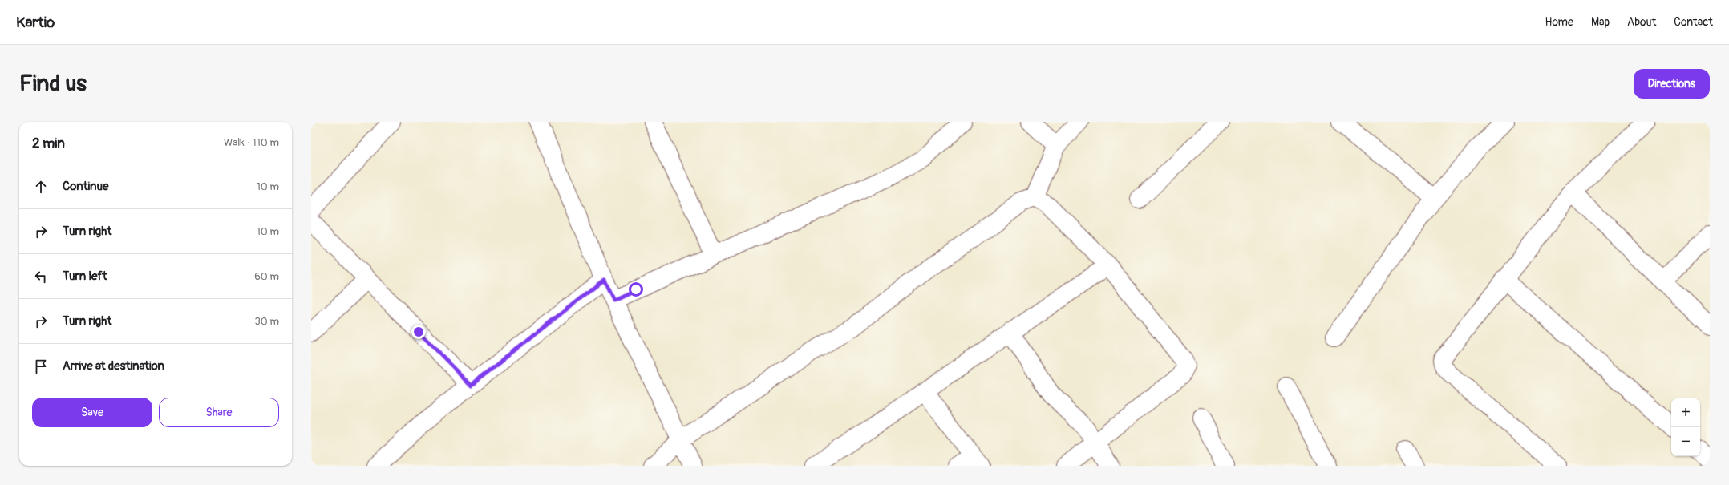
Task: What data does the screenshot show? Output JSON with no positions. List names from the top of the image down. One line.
{"page":{"header":"Kartio","nav":["Home","Map","About","Contact"],"buttons":["Directions",["Save","Share"]],"title":"Find us","heading":["2 min","Walk · 110 m"],"list":[["Continue","10 m"],["Turn right","10 m"],["Turn left","60 m"],["Turn right","30 m"],"Arrive at destination"],"map_buttons":["+","−"]}}
